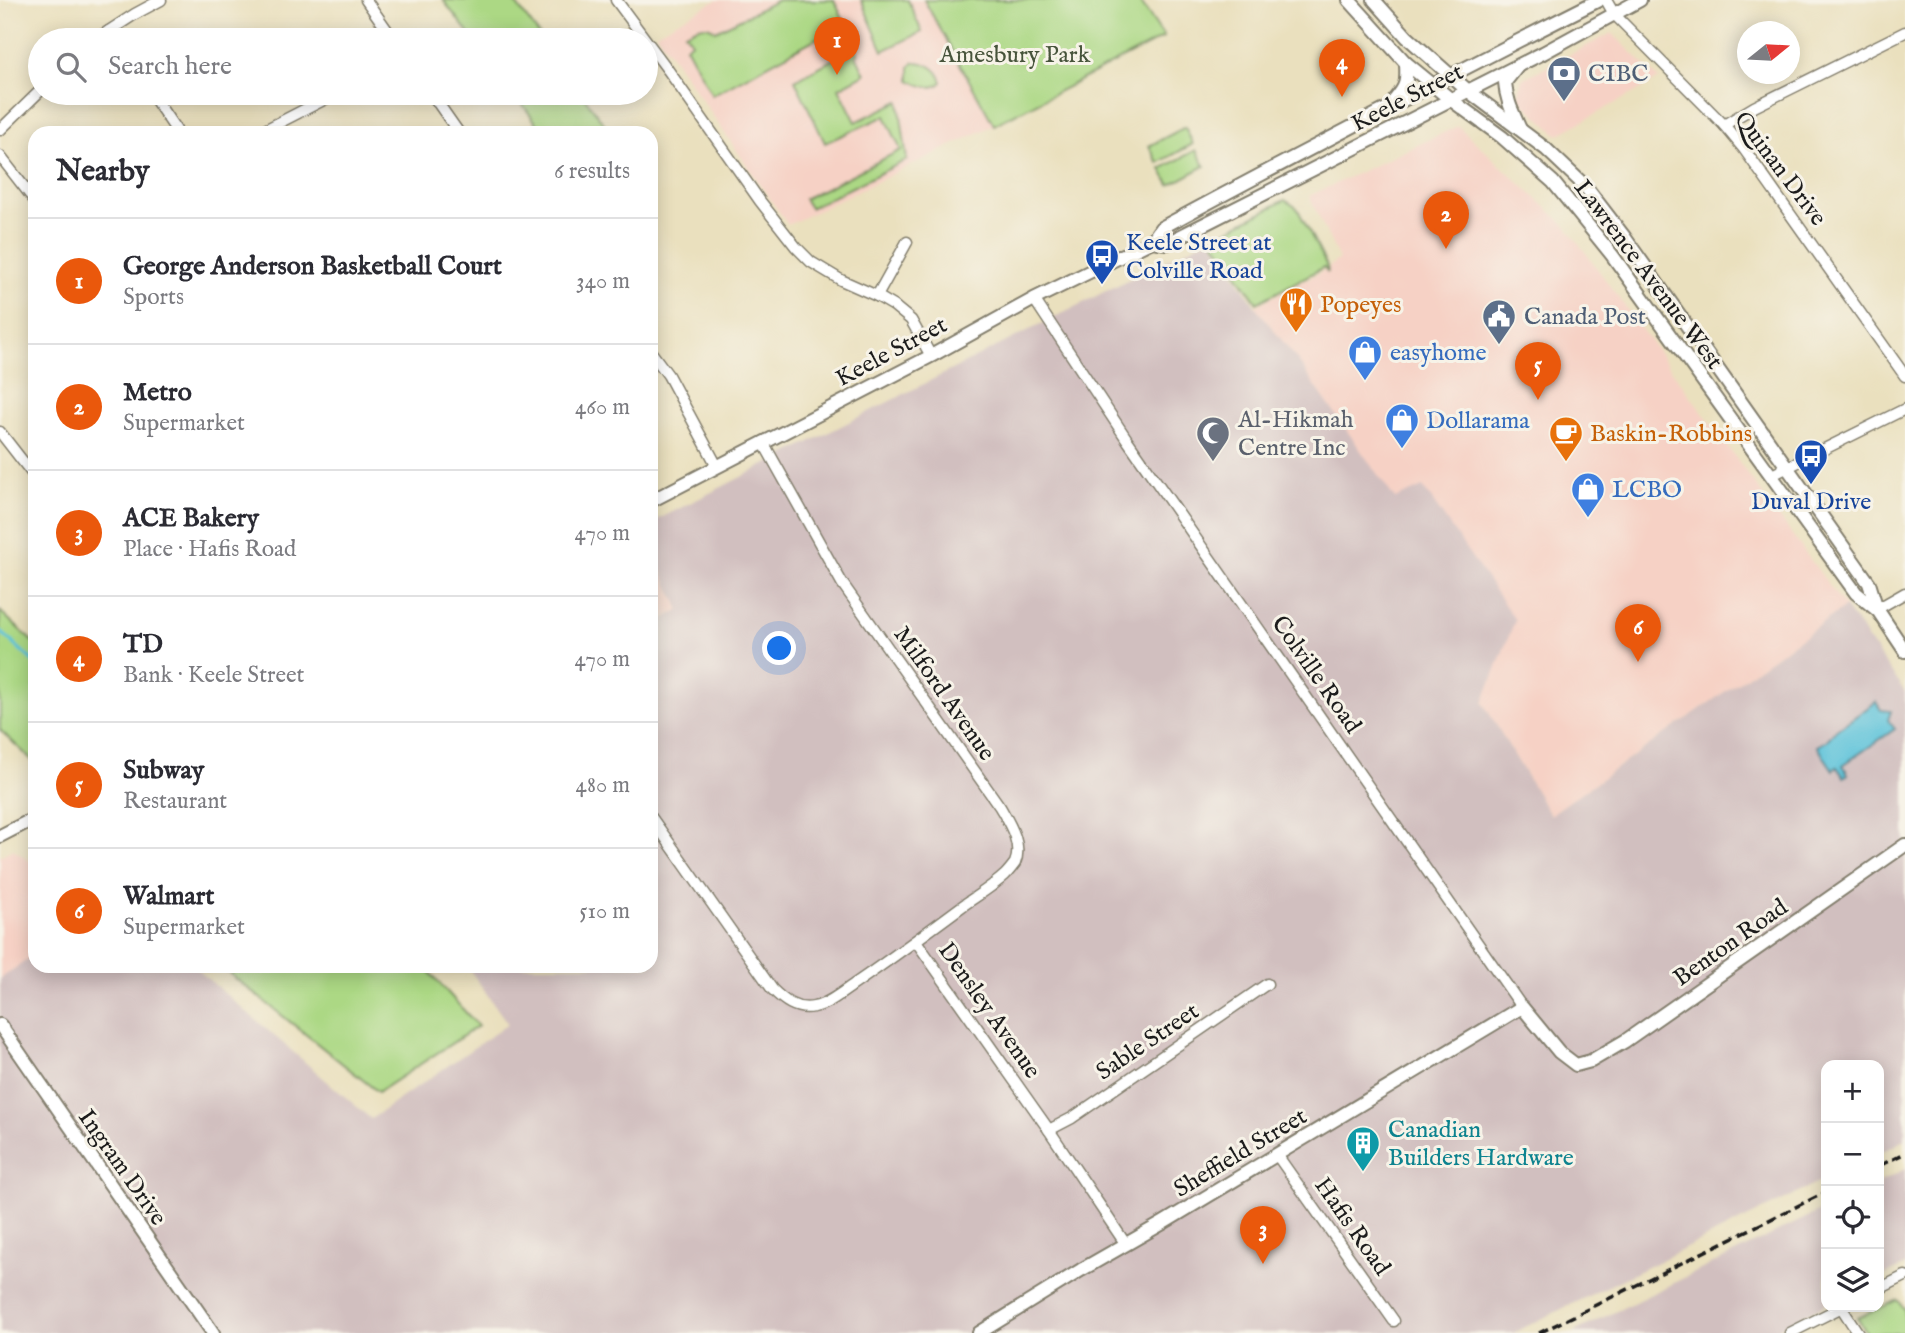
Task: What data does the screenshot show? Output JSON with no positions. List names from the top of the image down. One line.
{"streets":{"main road":["Keele Street","Lawrence Avenue West","Colville Road","Benton Road","Sheffield Street","Ingram Drive"],"street":["Quinan Drive","Milford Avenue","Densley Avenue","Sable Street","Hafis Road"]},"crossings":[["Keele Street","Quinan Drive"],["Keele Street","Lawrence Avenue West"],["Keele Street","Colville Road"],["Keele Street","Milford Avenue"],["Colville Road","Benton Road"],["Colville Road","Sheffield Street"],["Milford Avenue","Densley Avenue"],["Densley Avenue","Sable Street"],["Densley Avenue","Sheffield Street"],["Sheffield Street","Hafis Road"]],"parks":["Amesbury Park"],"places":{"bank":["CIBC"],"bus stop":["Keele Street at Colville Road","Duval Drive"],"restaurant":["Popeyes"],"public building":["Canada Post"],"shop":["easyhome","Dollarama","LCBO"],"mosque":["Al-Hikmah Centre Inc"],"cafe":["Baskin-Robbins"],"building":["Canadian Builders Hardware"]},"north":"right","page":{"pins":["1","4","2","5","6","3"],"search":"Search here","heading":["Nearby","6 results"],"list":[{"mark":"1","name":"George Anderson Basketball Court","note":"Sports","value":"340 m"},{"mark":"2","name":"Metro","note":"Supermarket","value":"460 m"},{"mark":"3","name":"ACE Bakery","note":"Place · Hafis Road","value":"470 m"},{"mark":"4","name":"TD","note":"Bank · Keele Street","value":"470 m"},{"mark":"5","name":"Subway","note":"Restaurant","value":"480 m"},{"mark":"6","name":"Walmart","note":"Supermarket","value":"510 m"}],"map_buttons":["+","−"]}}
